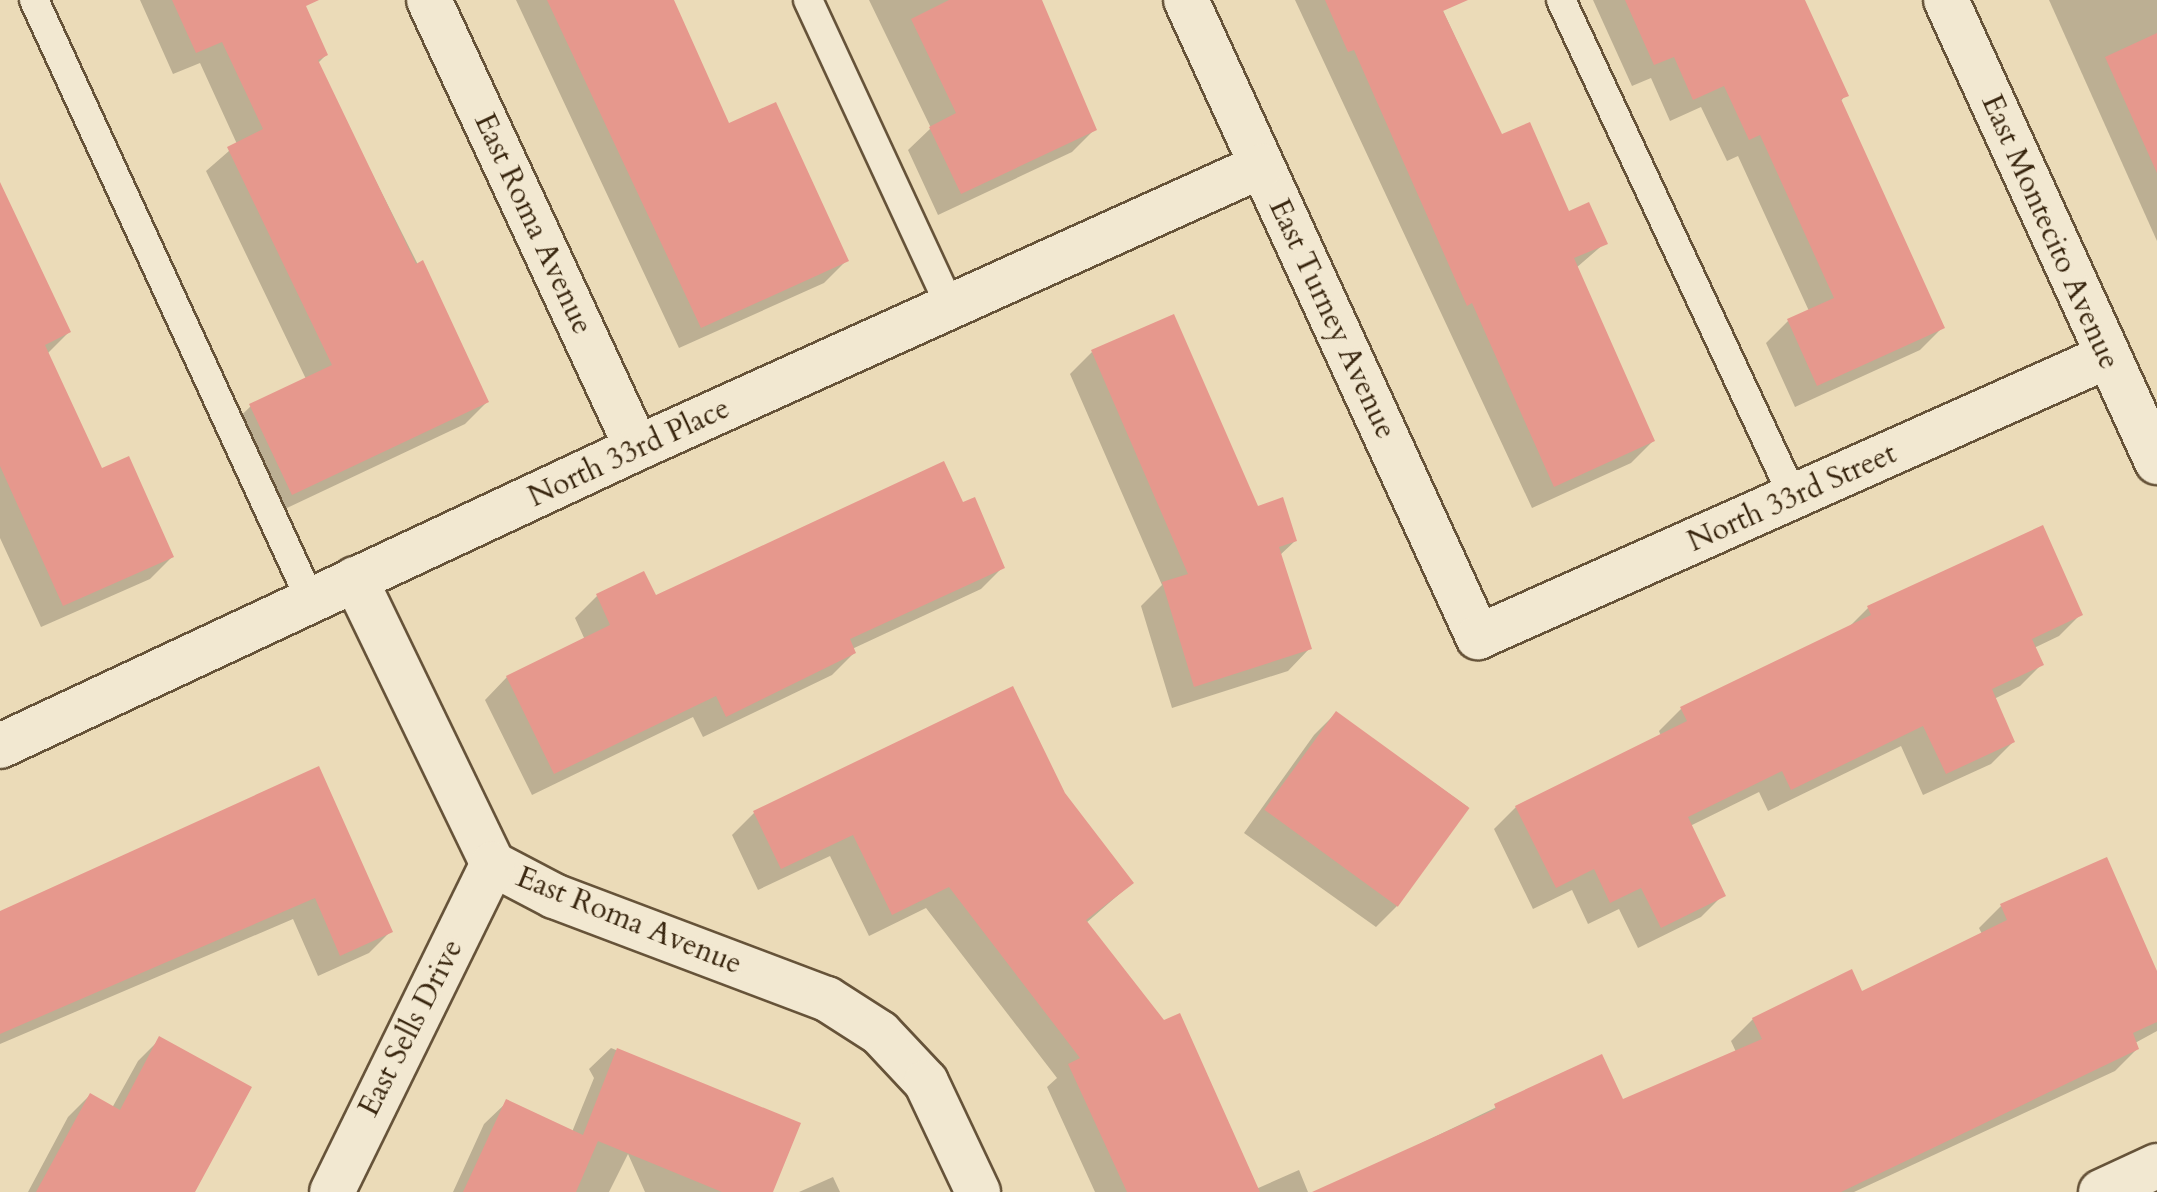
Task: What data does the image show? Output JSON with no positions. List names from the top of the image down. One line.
{"streets":{"street":["East Roma Avenue","East Montecito Avenue","East Turney Avenue","North 33rd Place","North 33rd Street","East Sells Drive"]},"crossings":[["East Roma Avenue","North 33rd Place"],["East Roma Avenue","East Sells Drive"],["East Montecito Avenue","North 33rd Street"],["East Turney Avenue","North 33rd Place"],["East Turney Avenue","North 33rd Street"]]}
